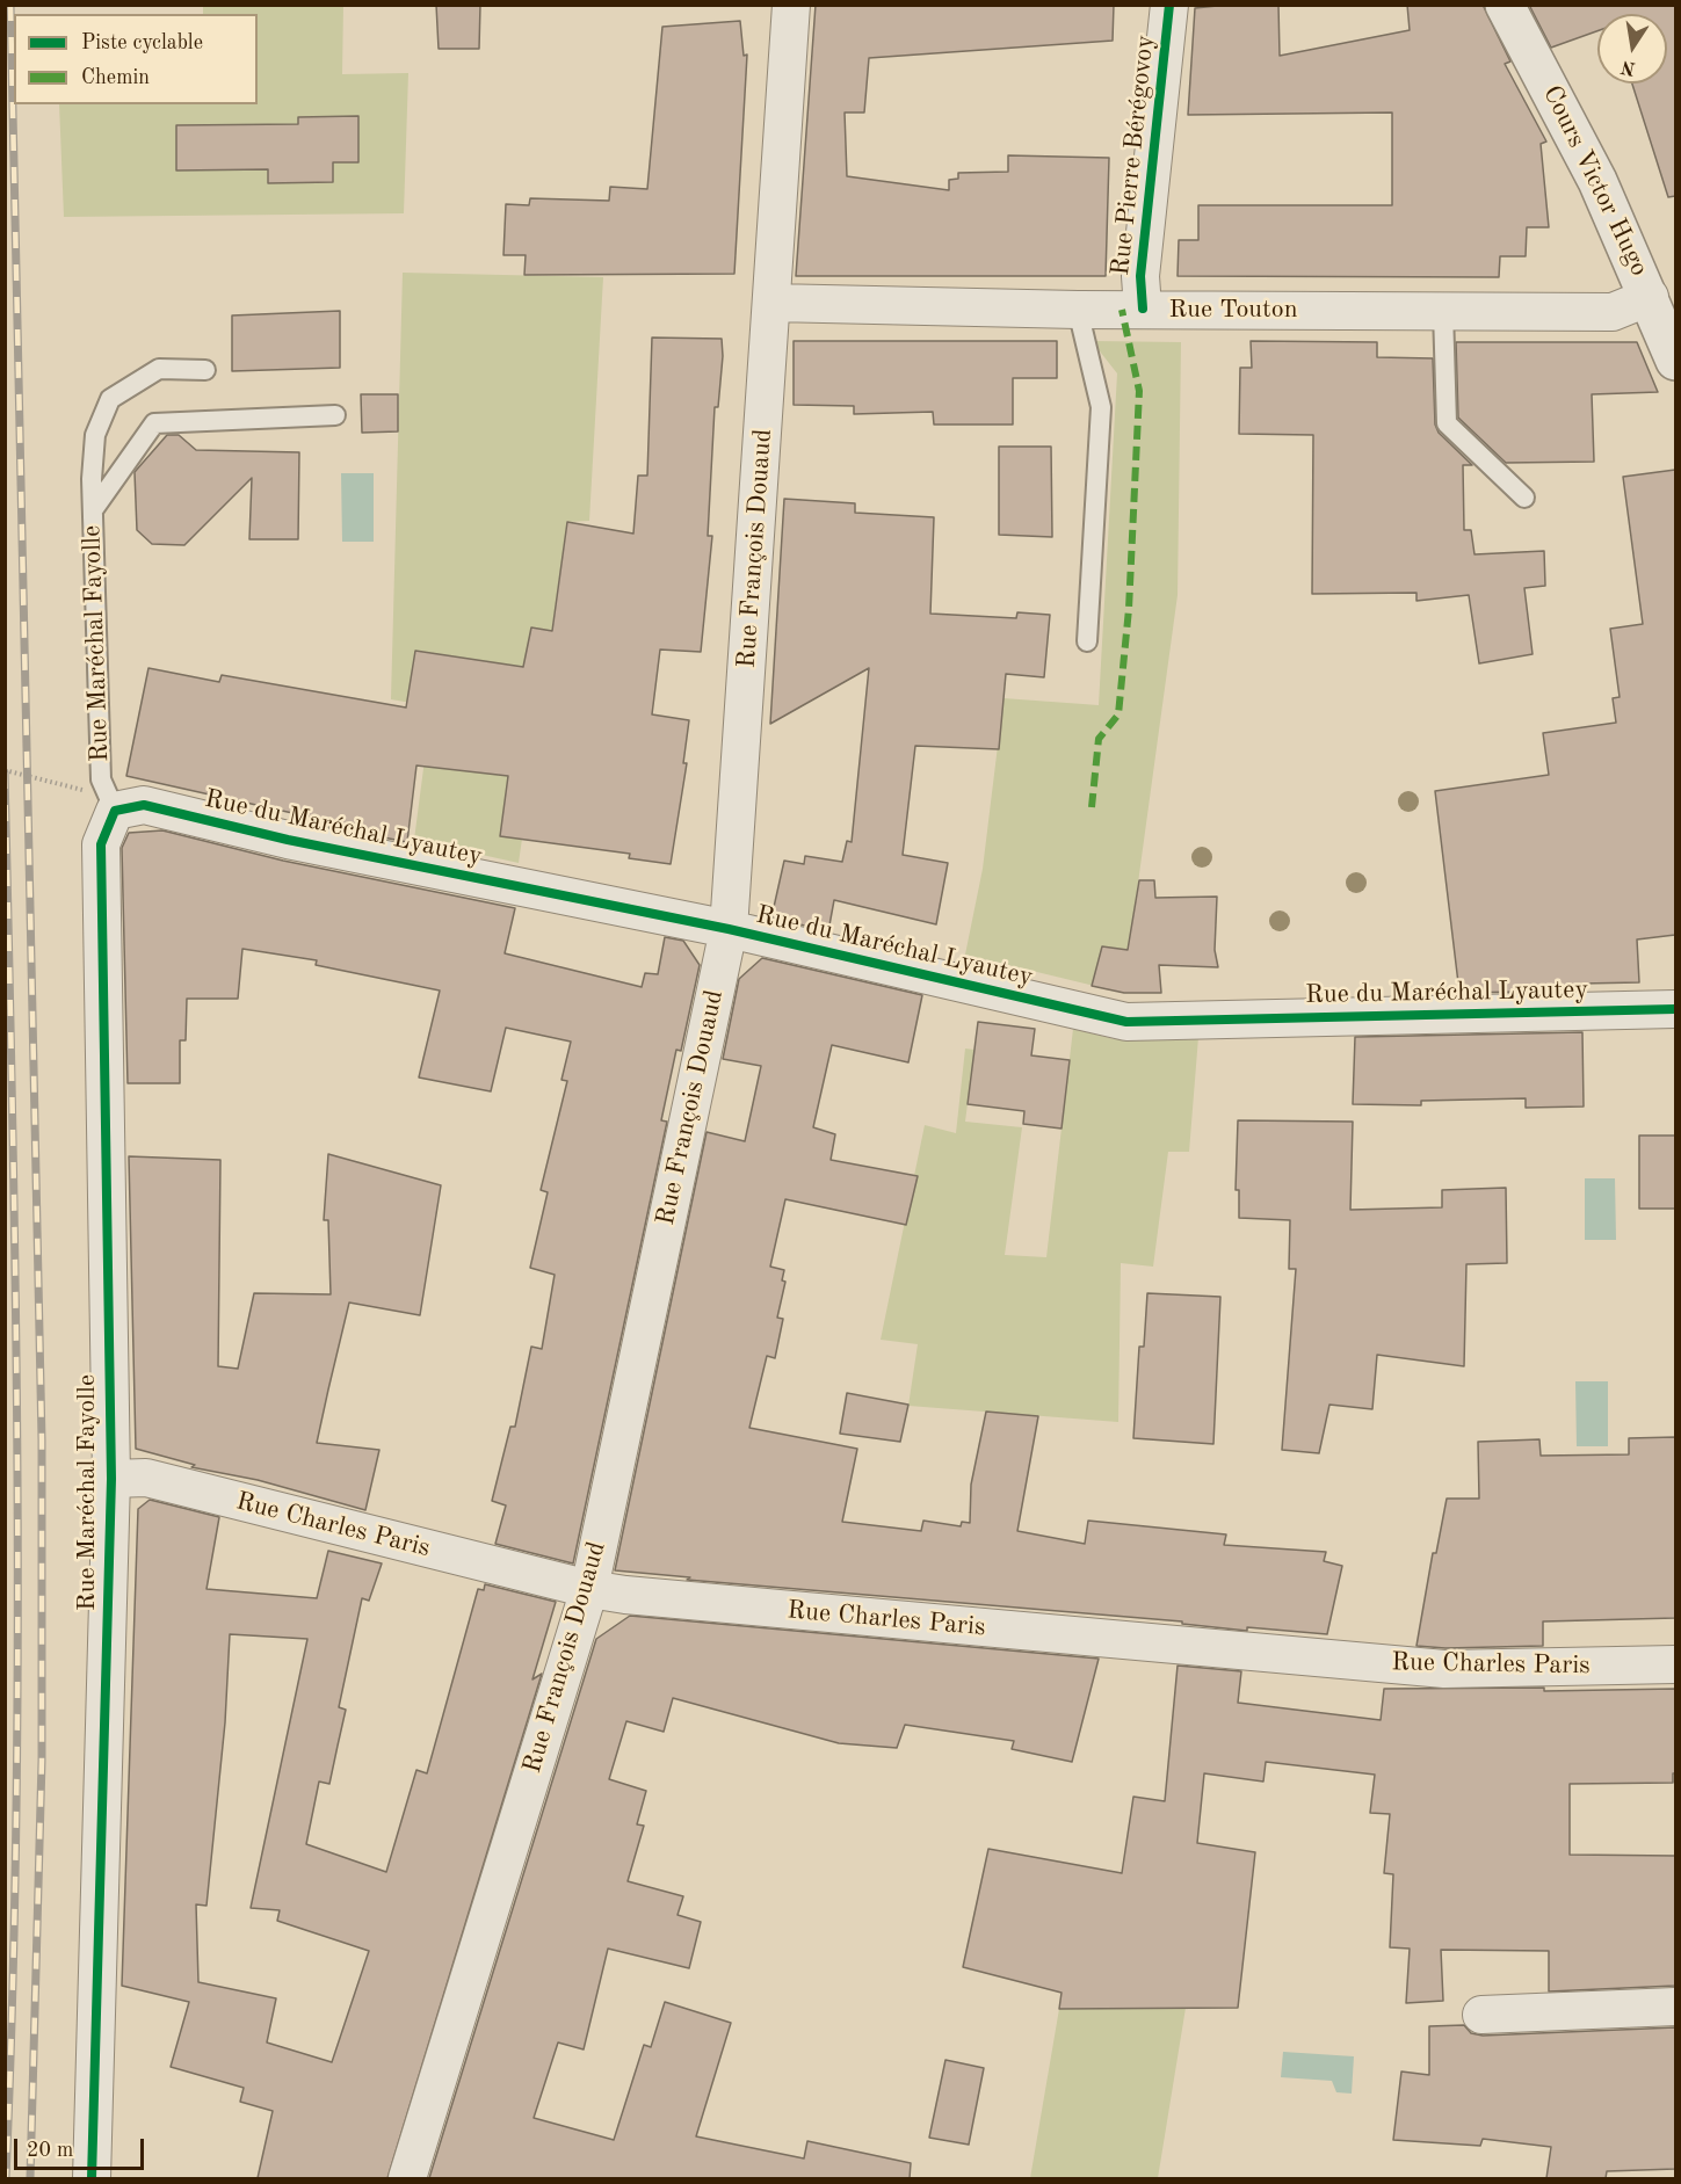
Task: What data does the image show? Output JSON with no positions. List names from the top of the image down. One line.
{"streets":{"street":["Rue Pierre Bérégovoy","Cours Victor Hugo","Rue Touton","Rue François Douaud","Rue Maréchal Fayolle","Rue du Maréchal Lyautey","Rue Charles Paris"]},"crossings":[["Rue Pierre Bérégovoy","Rue Touton"],["Cours Victor Hugo","Rue Touton"],["Rue Touton","Rue François Douaud"],["Rue François Douaud","Rue du Maréchal Lyautey"],["Rue François Douaud","Rue Charles Paris"],["Rue Maréchal Fayolle","Rue du Maréchal Lyautey"],["Rue Maréchal Fayolle","Rue Charles Paris"]],"legend":["Piste cyclable","Chemin"],"scale_bar":"20 m","north":"bottom"}
